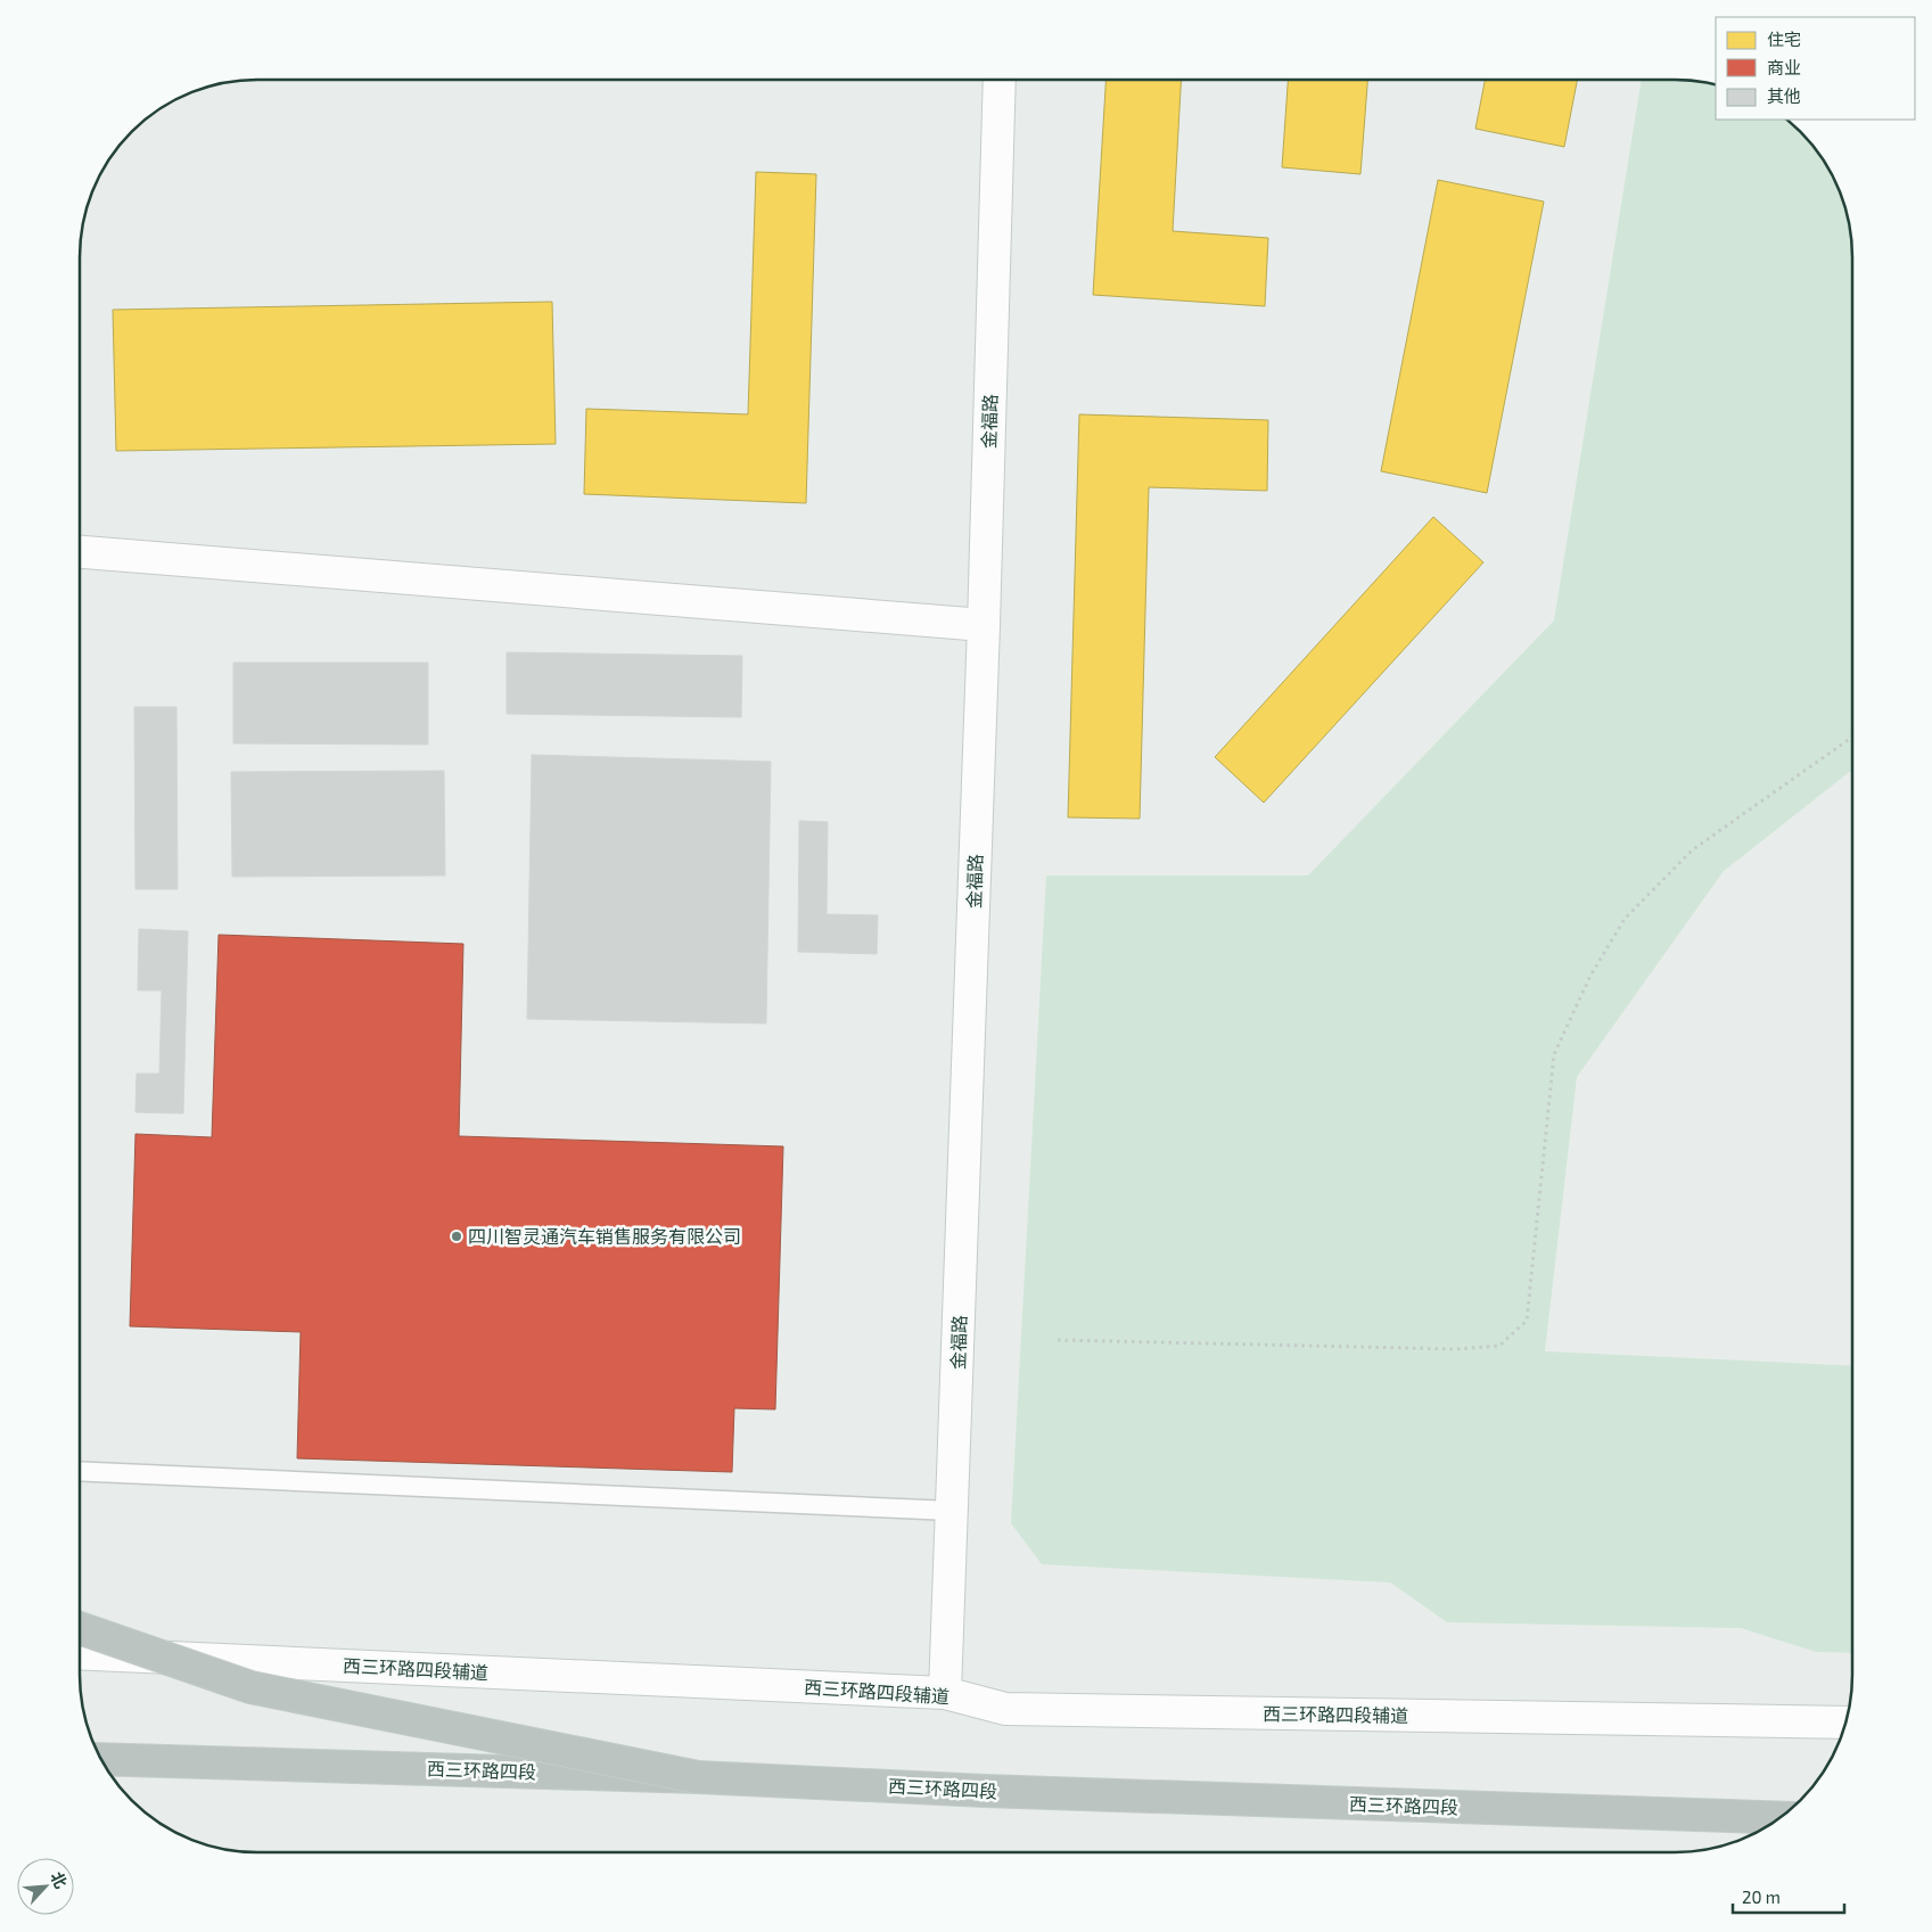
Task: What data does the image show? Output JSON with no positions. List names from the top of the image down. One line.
{"streets":{"highway":["西三环路四段"],"street":["金福路","西三环路四段辅道"]},"crossings":[["金福路","西三环路四段辅道"]],"places":["四川智灵通汽车销售服务有限公司"],"legend":["住宅","商业","其他"],"scale_bar":"20 m","north":"top right"}
